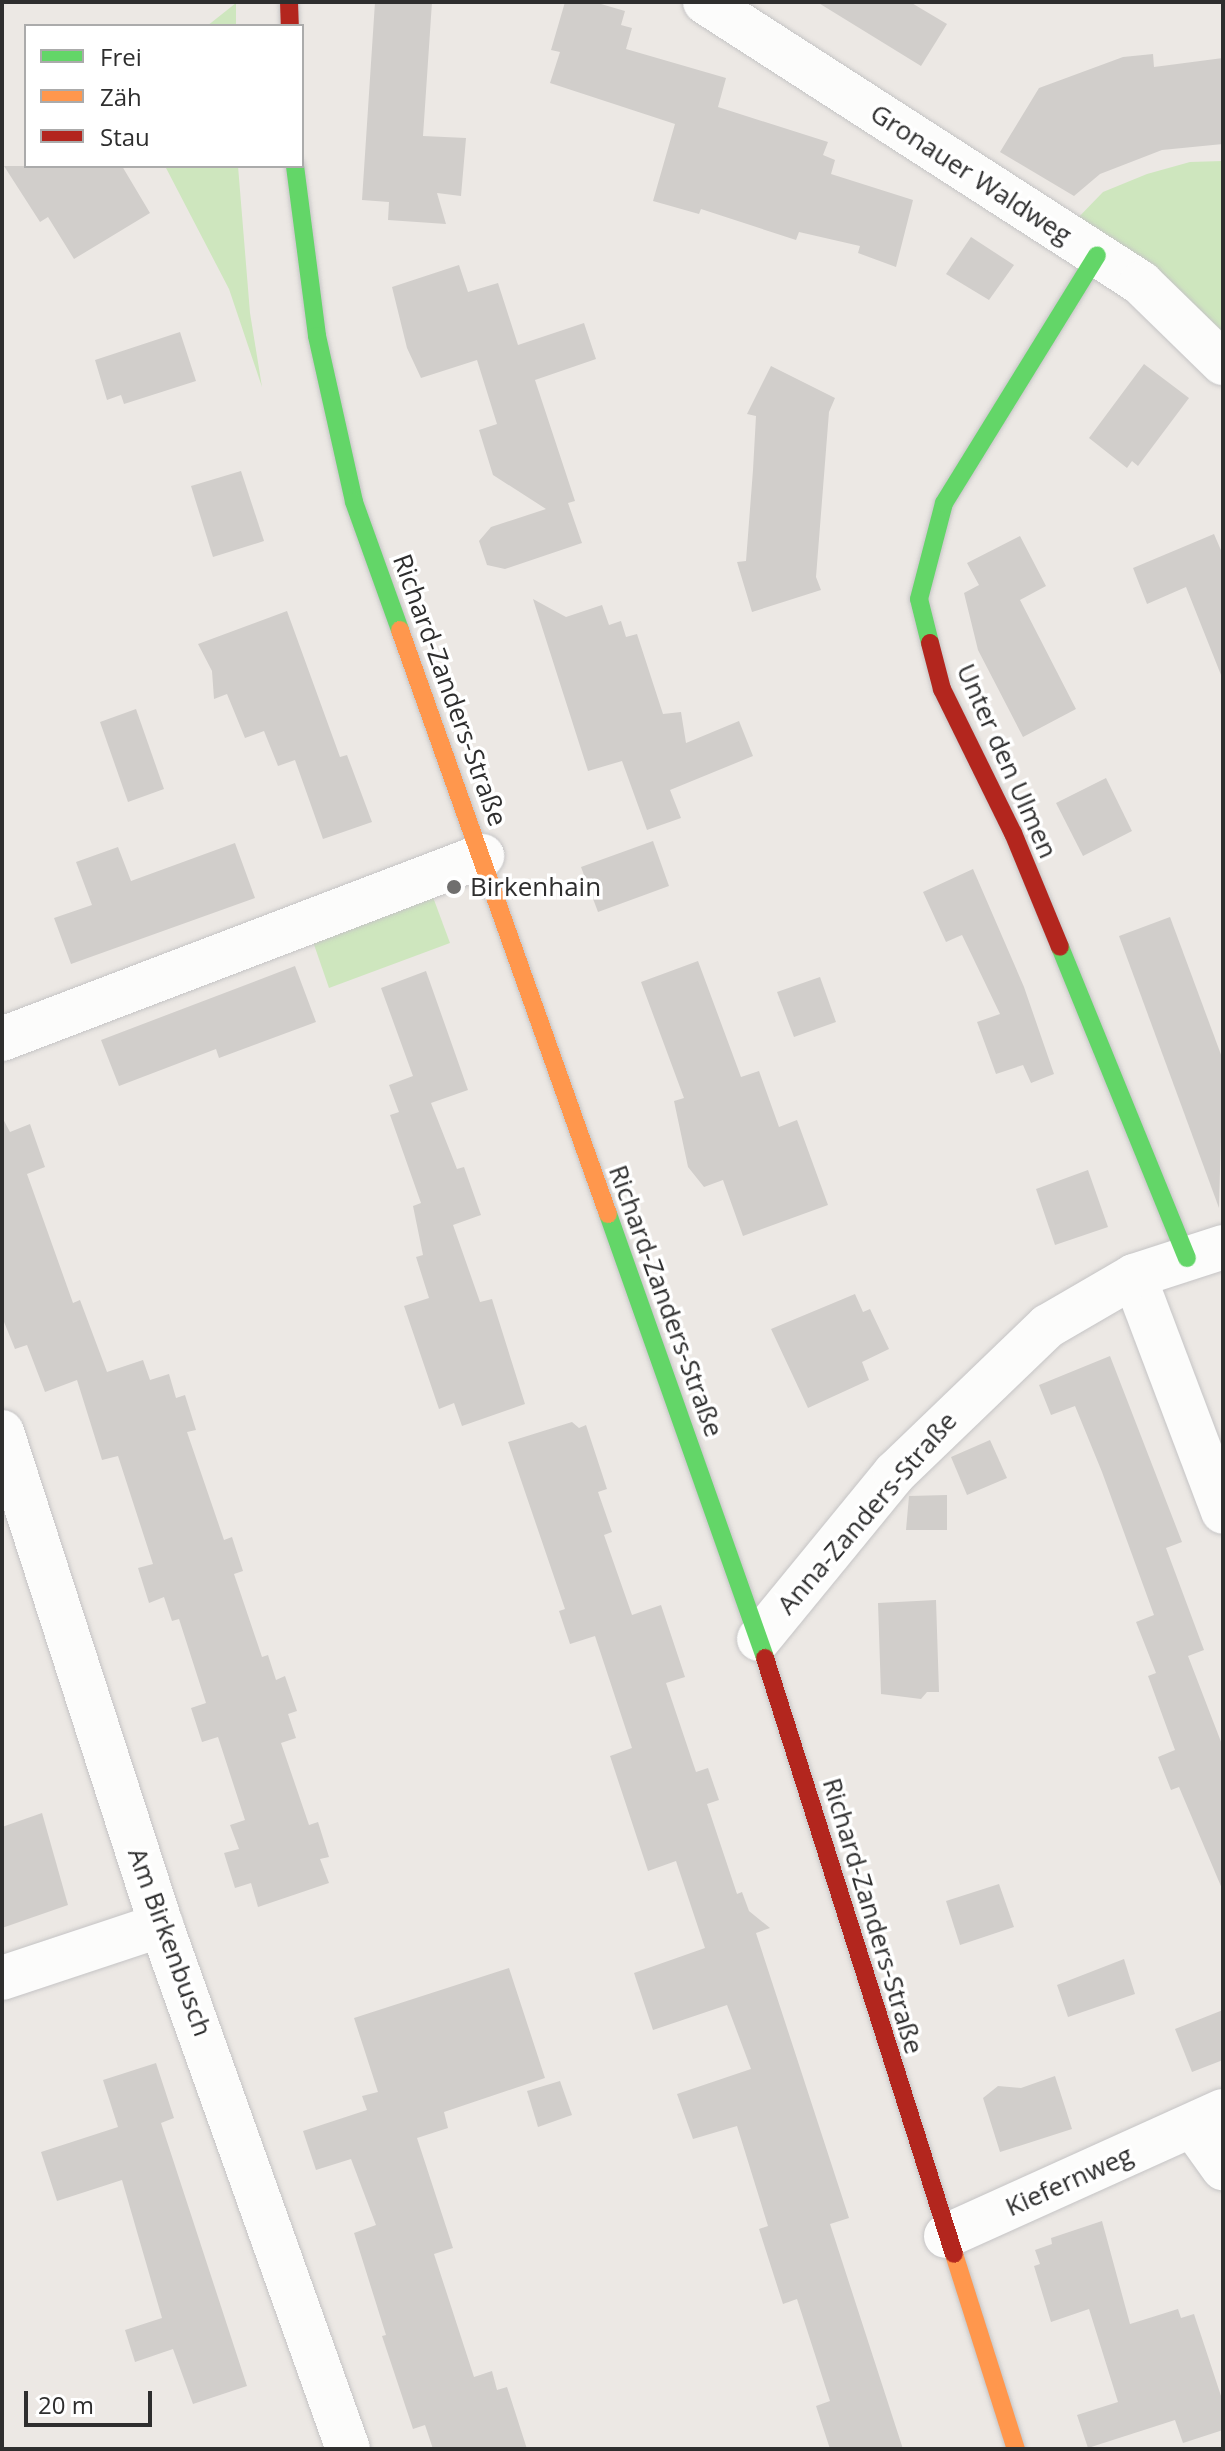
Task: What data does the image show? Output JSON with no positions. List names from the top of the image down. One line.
{"streets":{"street":["Gronauer Waldweg","Richard-Zanders-Straße","Unter den Ulmen","Anna-Zanders-Straße","Am Birkenbusch","Kiefernweg"]},"crossings":[["Gronauer Waldweg","Unter den Ulmen"],["Richard-Zanders-Straße","Anna-Zanders-Straße"],["Richard-Zanders-Straße","Kiefernweg"],["Unter den Ulmen","Anna-Zanders-Straße"]],"places":["Birkenhain"],"legend":["Frei","Zäh","Stau"],"scale_bar":"20 m"}
